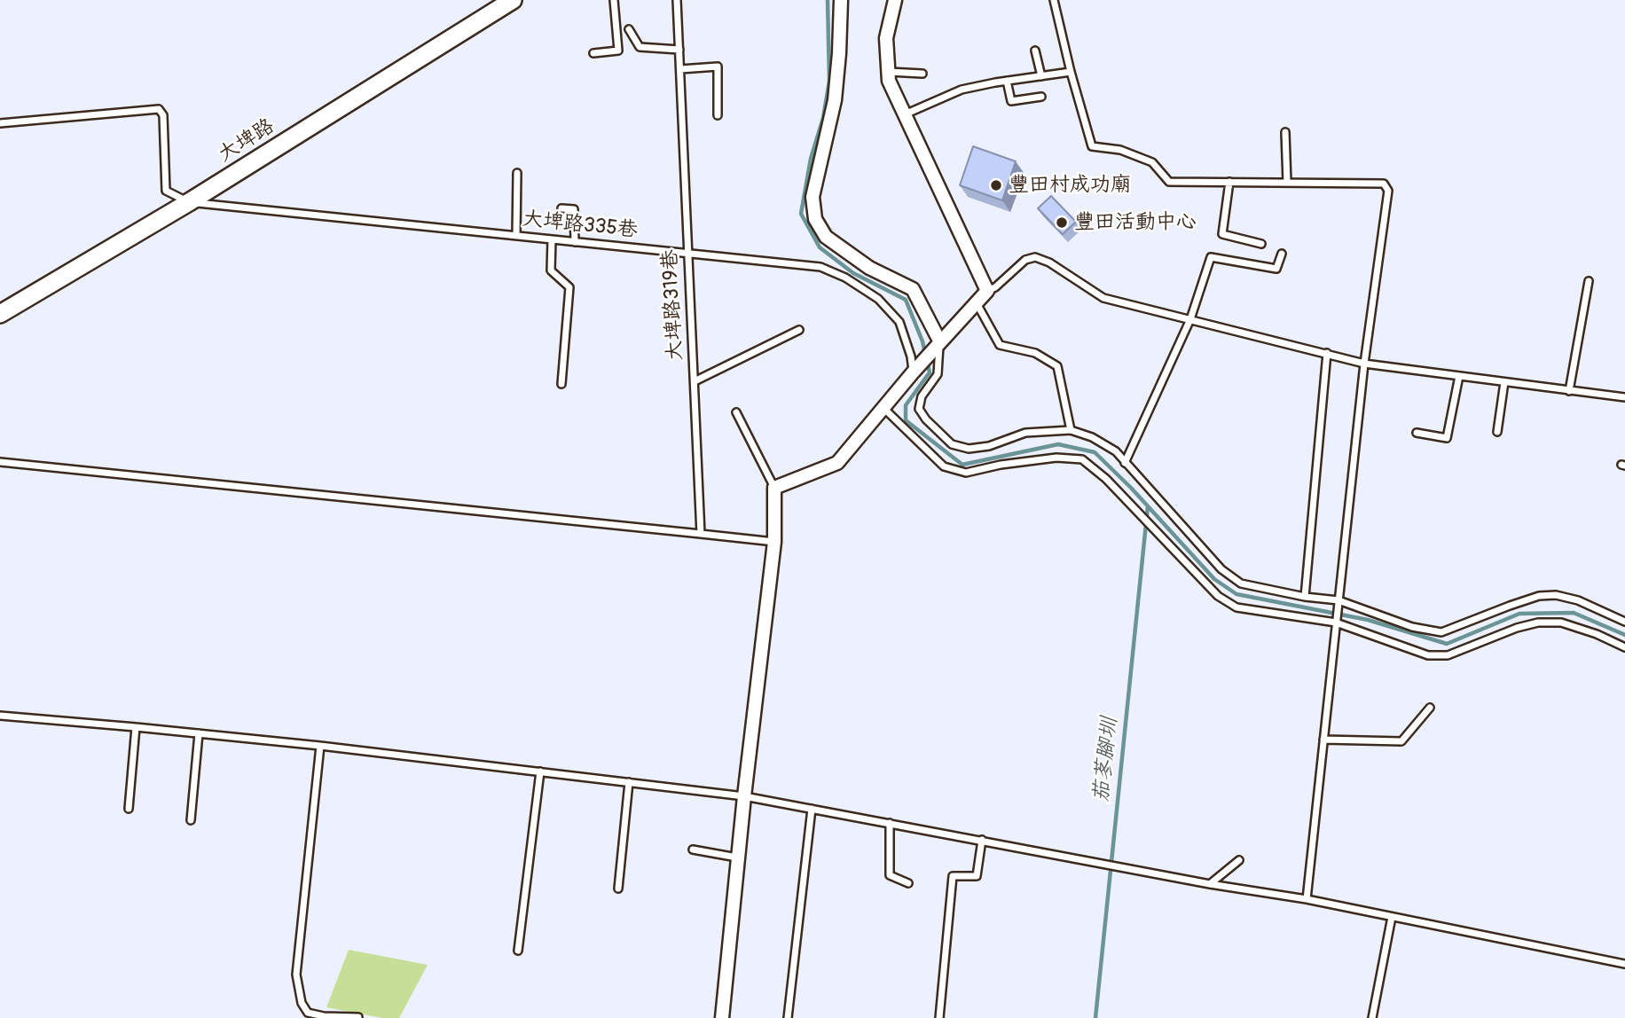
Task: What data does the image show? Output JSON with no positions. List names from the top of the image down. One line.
{"streets":{"main road":["大埤路"],"lane":["大埤路335巷","大埤路319巷"]},"crossings":[["大埤路","大埤路335巷"],["大埤路335巷","大埤路319巷"]],"water":["茄苳腳圳"],"places":["豐田村成功廟","豐田活動中心"]}
